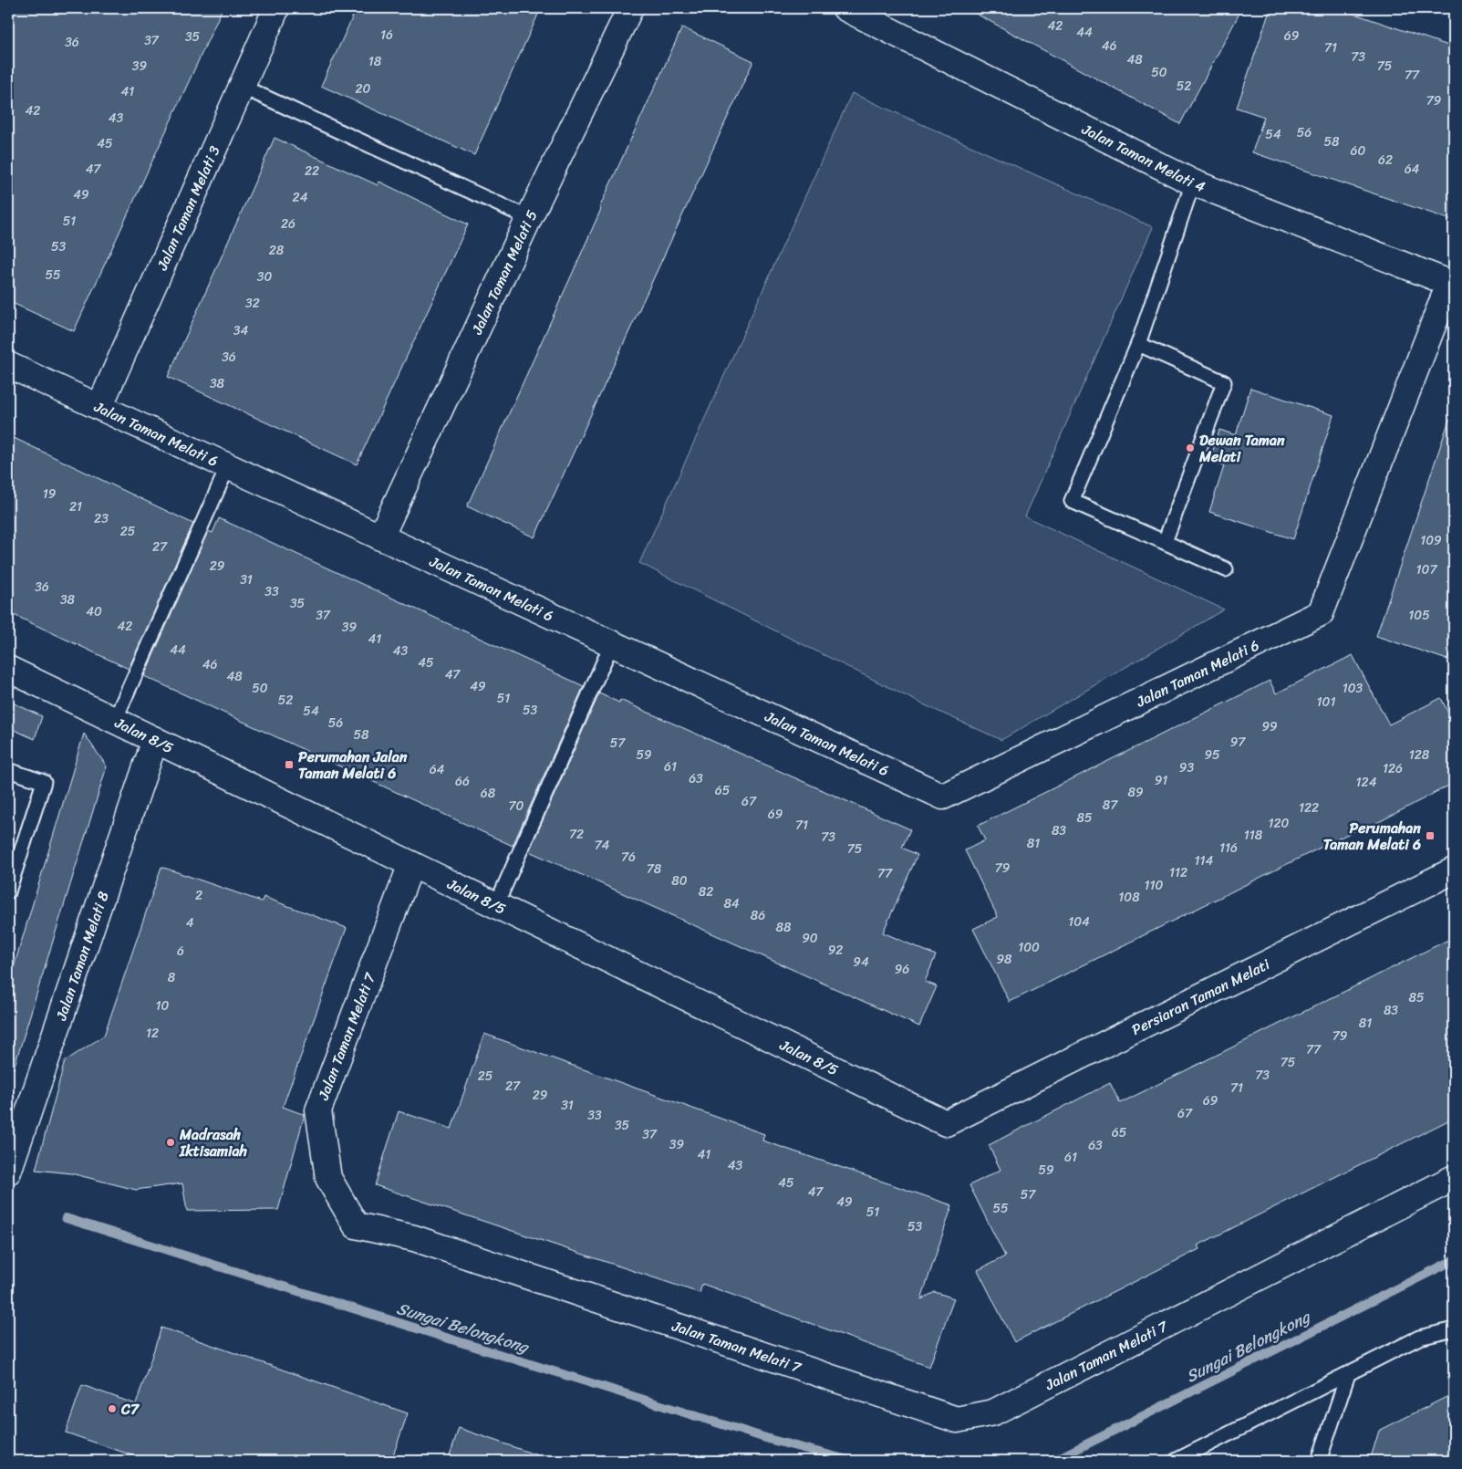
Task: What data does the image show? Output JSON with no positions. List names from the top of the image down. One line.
{"streets":{"street":["Jalan Taman Melati 4","Jalan Taman Melati 3","Jalan Taman Melati 5","Jalan Taman Melati 6","Jalan 8/5","Jalan Taman Melati 8","Persiaran Taman Melati","Jalan Taman Melati 7"]},"crossings":[["Jalan Taman Melati 4","Jalan Taman Melati 6"],["Jalan Taman Melati 3","Jalan Taman Melati 6"],["Jalan Taman Melati 5","Jalan Taman Melati 6"],["Jalan 8/5","Jalan Taman Melati 8"],["Jalan 8/5","Persiaran Taman Melati"],["Jalan 8/5","Jalan Taman Melati 7"]],"water":["Sungai Belongkong"],"places":{"other":["Dewan Taman Melati","Madrasah Iktisamiah","C7"],"transit":["Perumahan Jalan Taman Melati 6","Perumahan Taman Melati 6"]},"house_numbers":["42","44","16","69","35","37","36","46","71","73","48","18","39","75","50","77","52","20","41","79","42","43","56","54","58","45","60","62","47","64","22","49","24","51","26","53","28","55","30","32","34","36","38","19","21","23","25","109","27","29","107","31","36","33","38","35","40","37","105","42","39","41","44","43","45","46","47","48","49","50","103","51","52","101","53","54","56","99","58","97","57","59","95","128","61","93","126","64","63","91","66","124","65","89","68","67","87","70","122","69","85","120","71","83","72","118","73","81","74","116","75","76","114","79","78","112","77","80","110","82","2","108","84","86","104","4","88","90","100","92","6","98","94","96","8","85","10","83","81","12","79","77","75","73","25","27","71","29","69","31","67","33","35","65","37","39","63","41","61","43","59","45","47","57","49","55","51","53"]}
